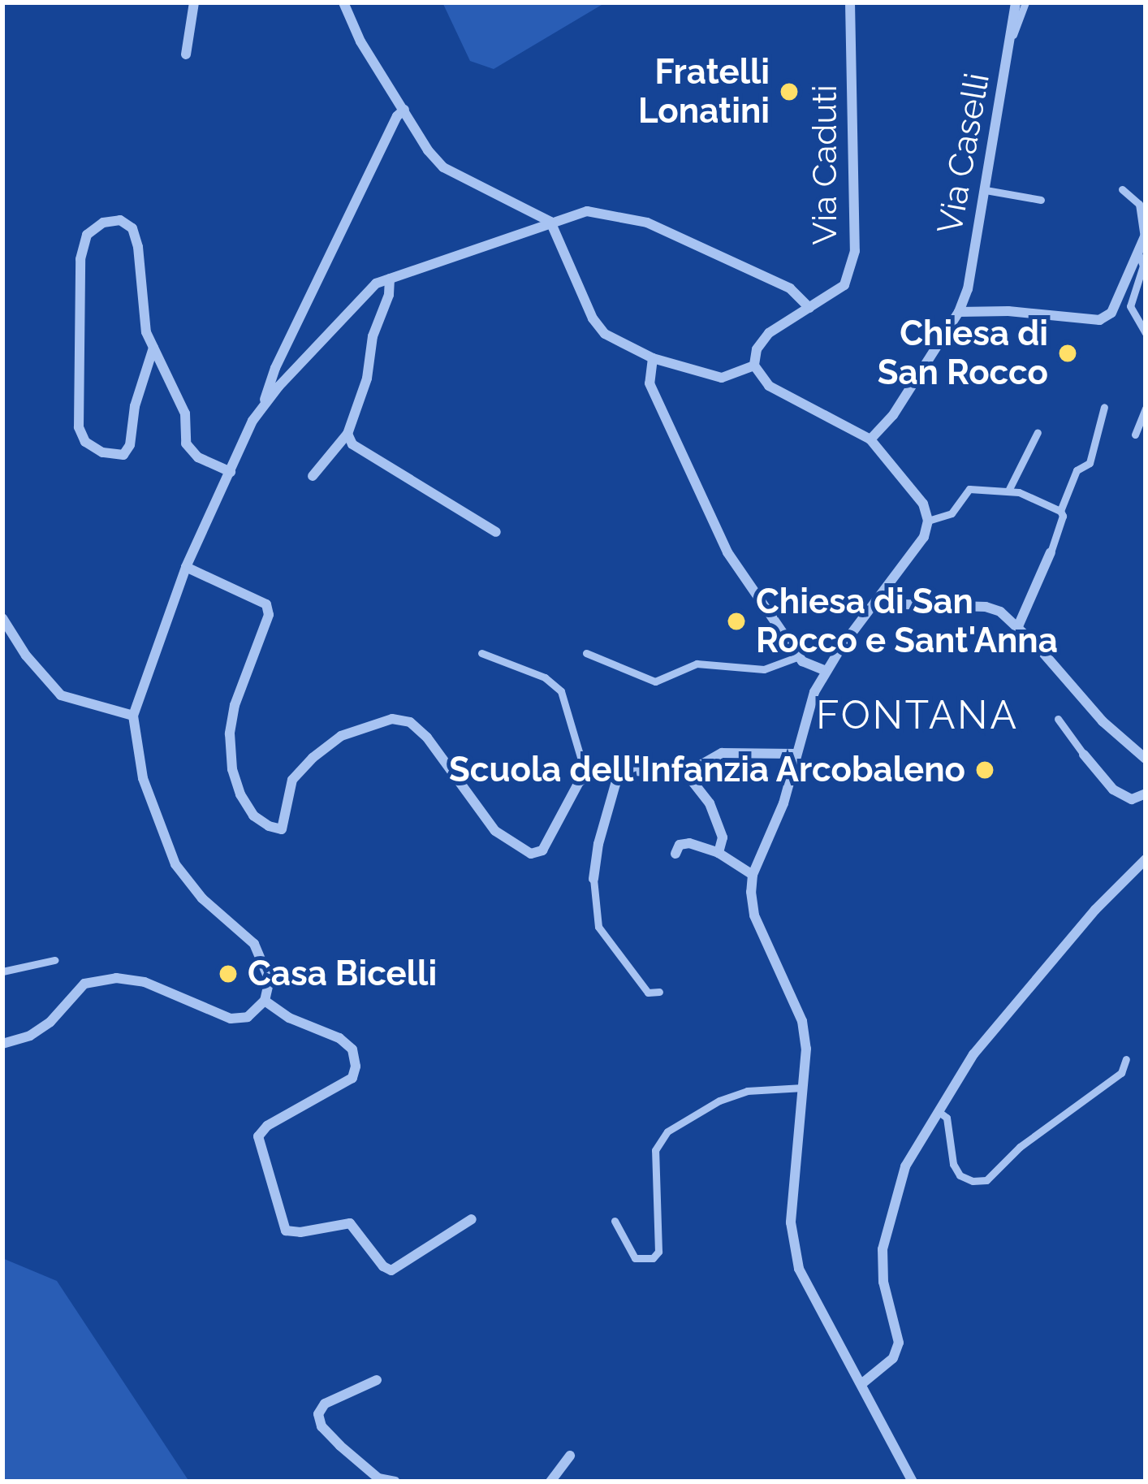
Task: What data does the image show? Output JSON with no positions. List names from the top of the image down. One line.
{"streets":{"street":["Via Caselli","Via Caduti"]},"districts":["FONTANA"],"places":["Fratelli Lonatini","Chiesa di San Rocco","Chiesa di San Rocco e Sant'Anna","Scuola dell'Infanzia Arcobaleno","Casa Bicelli"]}
